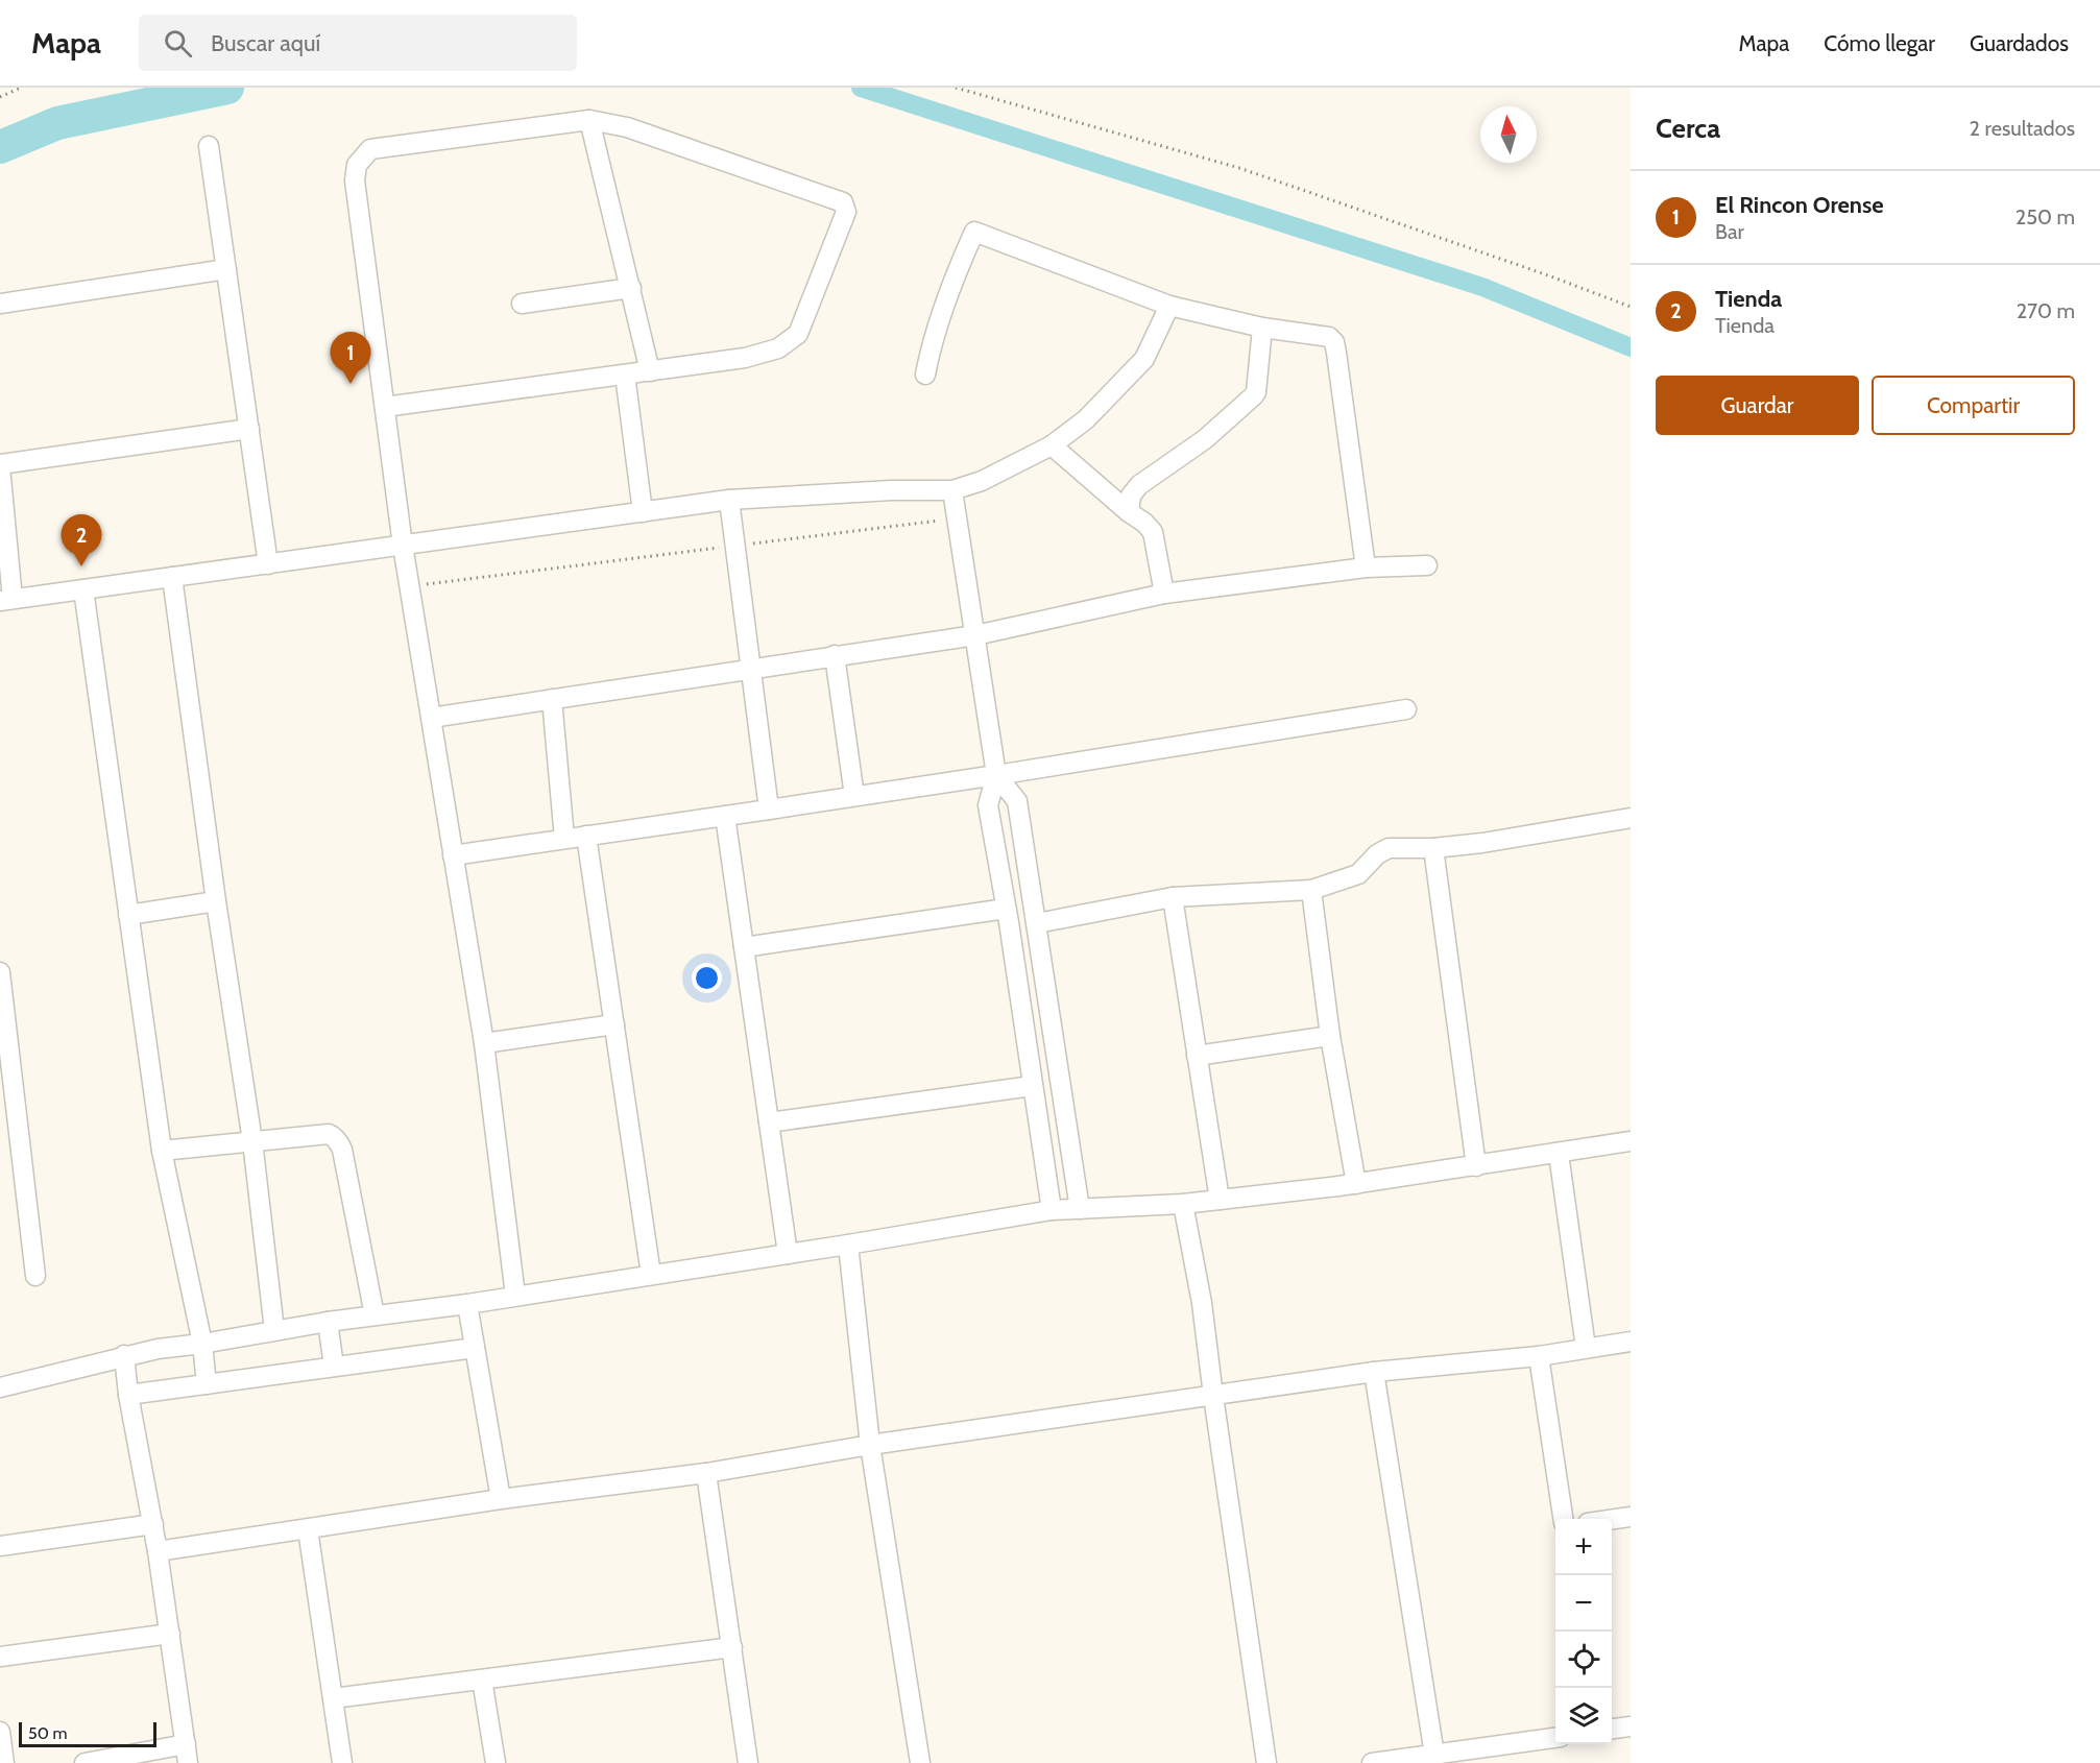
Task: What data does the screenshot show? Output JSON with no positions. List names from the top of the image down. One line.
{"scale_bar":"50 m","north":"top","page":{"header":"Mapa","search":"Buscar aquí","nav":["Mapa","Cómo llegar","Guardados"],"heading":["Cerca","2 resultados"],"list":[{"mark":"1","name":"El Rincon Orense","note":"Bar","value":"250 m"},{"mark":"2","name":"Tienda","note":"Tienda","value":"270 m"}],"pins":["1","2"],"buttons":["Guardar","Compartir"],"map_buttons":["+","−"],"scale":"50 m"}}
